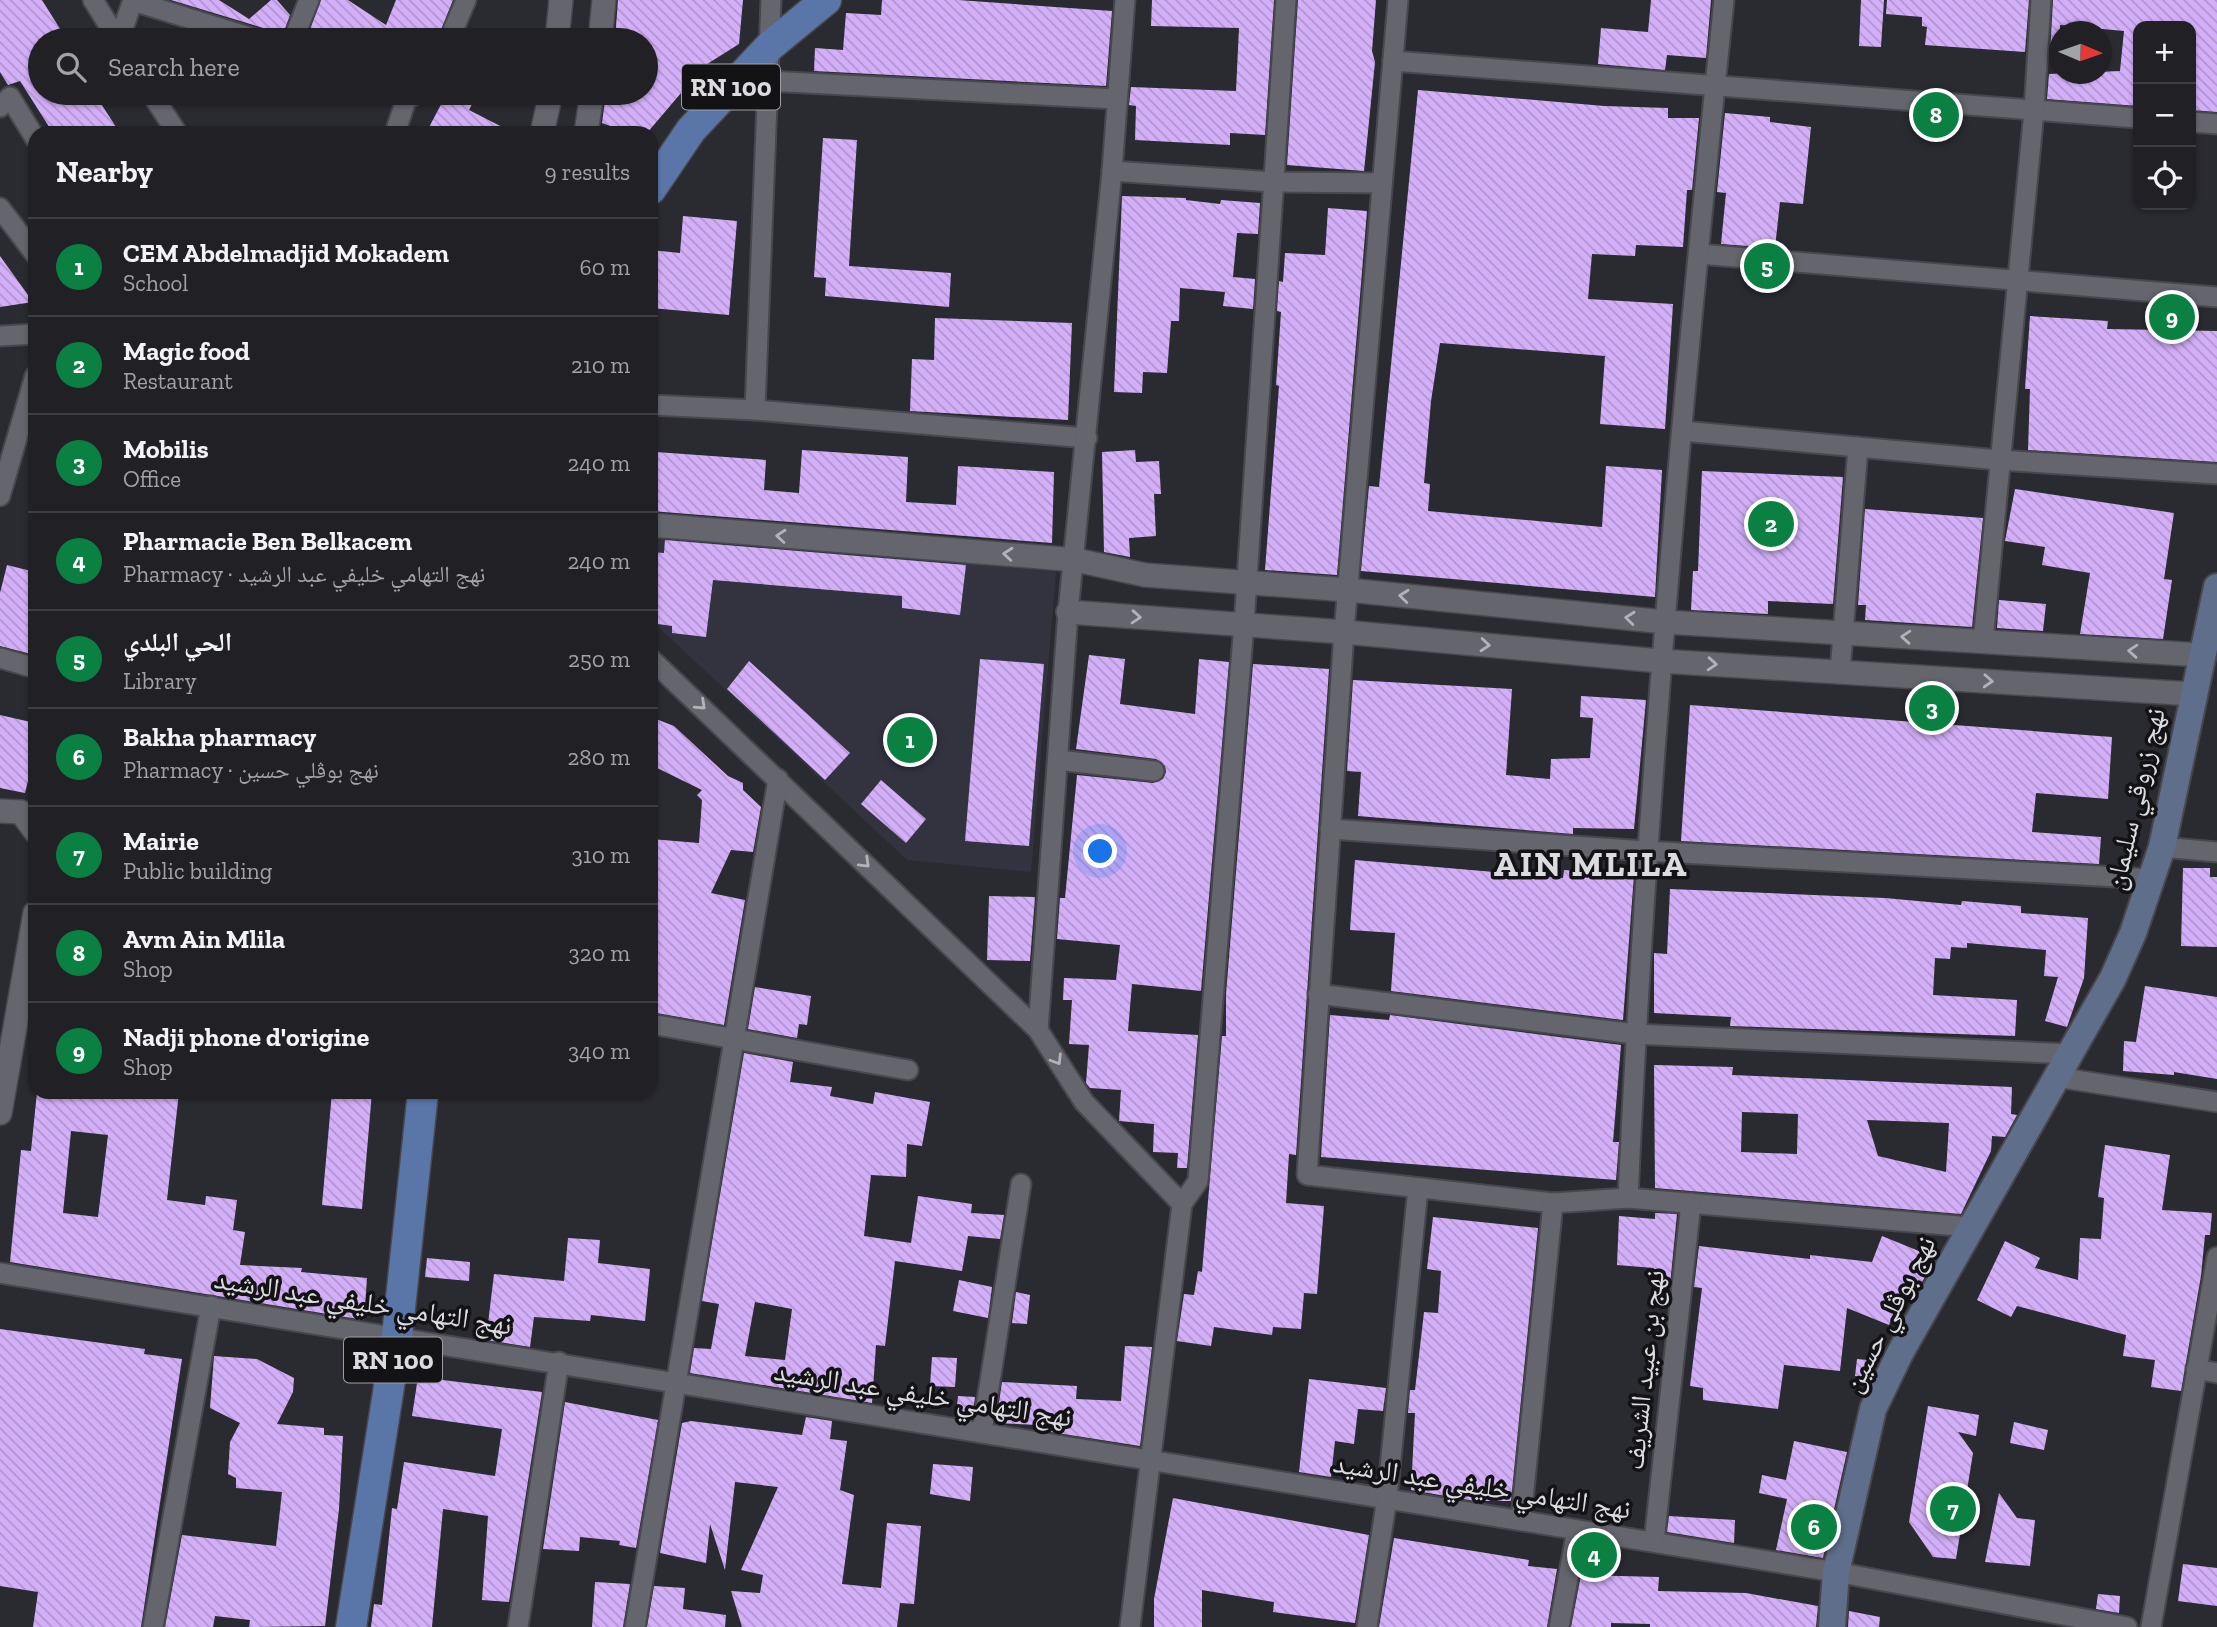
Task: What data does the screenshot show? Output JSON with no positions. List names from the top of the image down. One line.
{"streets":{"main road":["RN 100","نهج زروقي سليمان","نهج بوڨلي حسين"],"street":["نهج التهامي خليفي عبد الرشيد","نهج بن عبيد الشريف"]},"crossings":[["RN 100","نهج التهامي خليفي عبد الرشيد"],["نهج زروقي سليمان","نهج بوڨلي حسين"],["نهج التهامي خليفي عبد الرشيد","نهج بوڨلي حسين"],["نهج التهامي خليفي عبد الرشيد","نهج بن عبيد الشريف"]],"districts":["AIN MLILA"],"north":"right","page":{"map_buttons":["+","−"],"search":"Search here","pins":["8","5","9","2","3","1","7","6","4"],"heading":["Nearby","9 results"],"list":[{"mark":"1","name":"CEM Abdelmadjid Mokadem","note":"School","value":"60 m"},{"mark":"2","name":"Magic food","note":"Restaurant","value":"210 m"},{"mark":"3","name":"Mobilis","note":"Office","value":"240 m"},{"mark":"4","name":"Pharmacie Ben Belkacem","note":"Pharmacy · نهج التهامي خليفي عبد الرشيد","value":"240 m"},{"mark":"5","name":"الحي البلدي","note":"Library","value":"250 m"},{"mark":"6","name":"Bakha pharmacy","note":"Pharmacy · نهج بوڨلي حسين","value":"280 m"},{"mark":"7","name":"Mairie","note":"Public building","value":"310 m"},{"mark":"8","name":"Avm Ain Mlila","note":"Shop","value":"320 m"},{"mark":"9","name":"Nadji phone d'origine","note":"Shop","value":"340 m"}]}}
